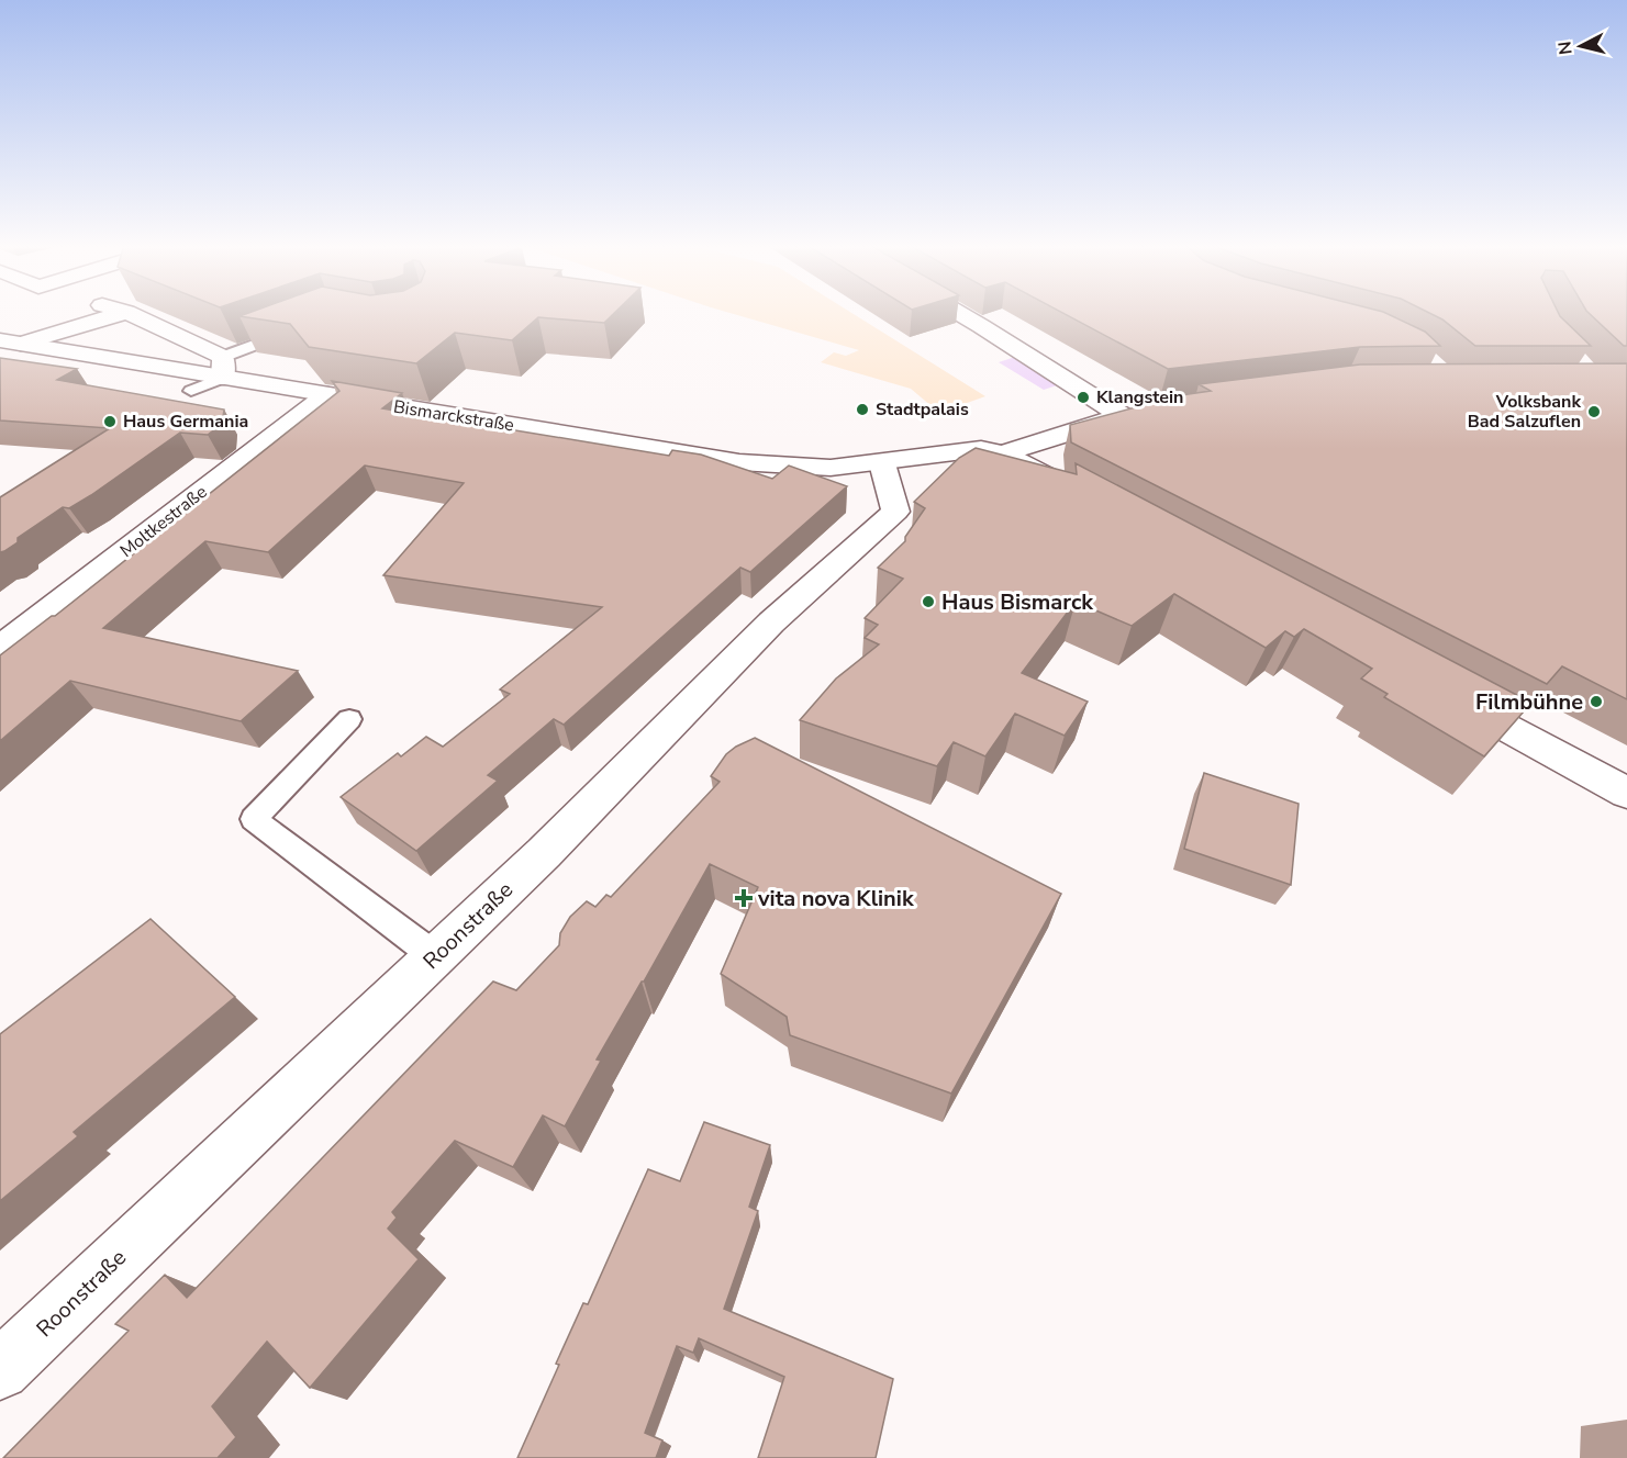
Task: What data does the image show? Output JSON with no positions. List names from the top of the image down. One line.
{"streets":{"street":["Bismarckstraße","Moltkestraße","Roonstraße"]},"crossings":[["Bismarckstraße","Moltkestraße"],["Bismarckstraße","Roonstraße"]],"places":{"other":["Klangstein","Stadtpalais","Volksbank Bad Salzuflen","Haus Germania","Haus Bismarck","Filmbühne"],"health":["vita nova Klinik"]},"north":"left"}
